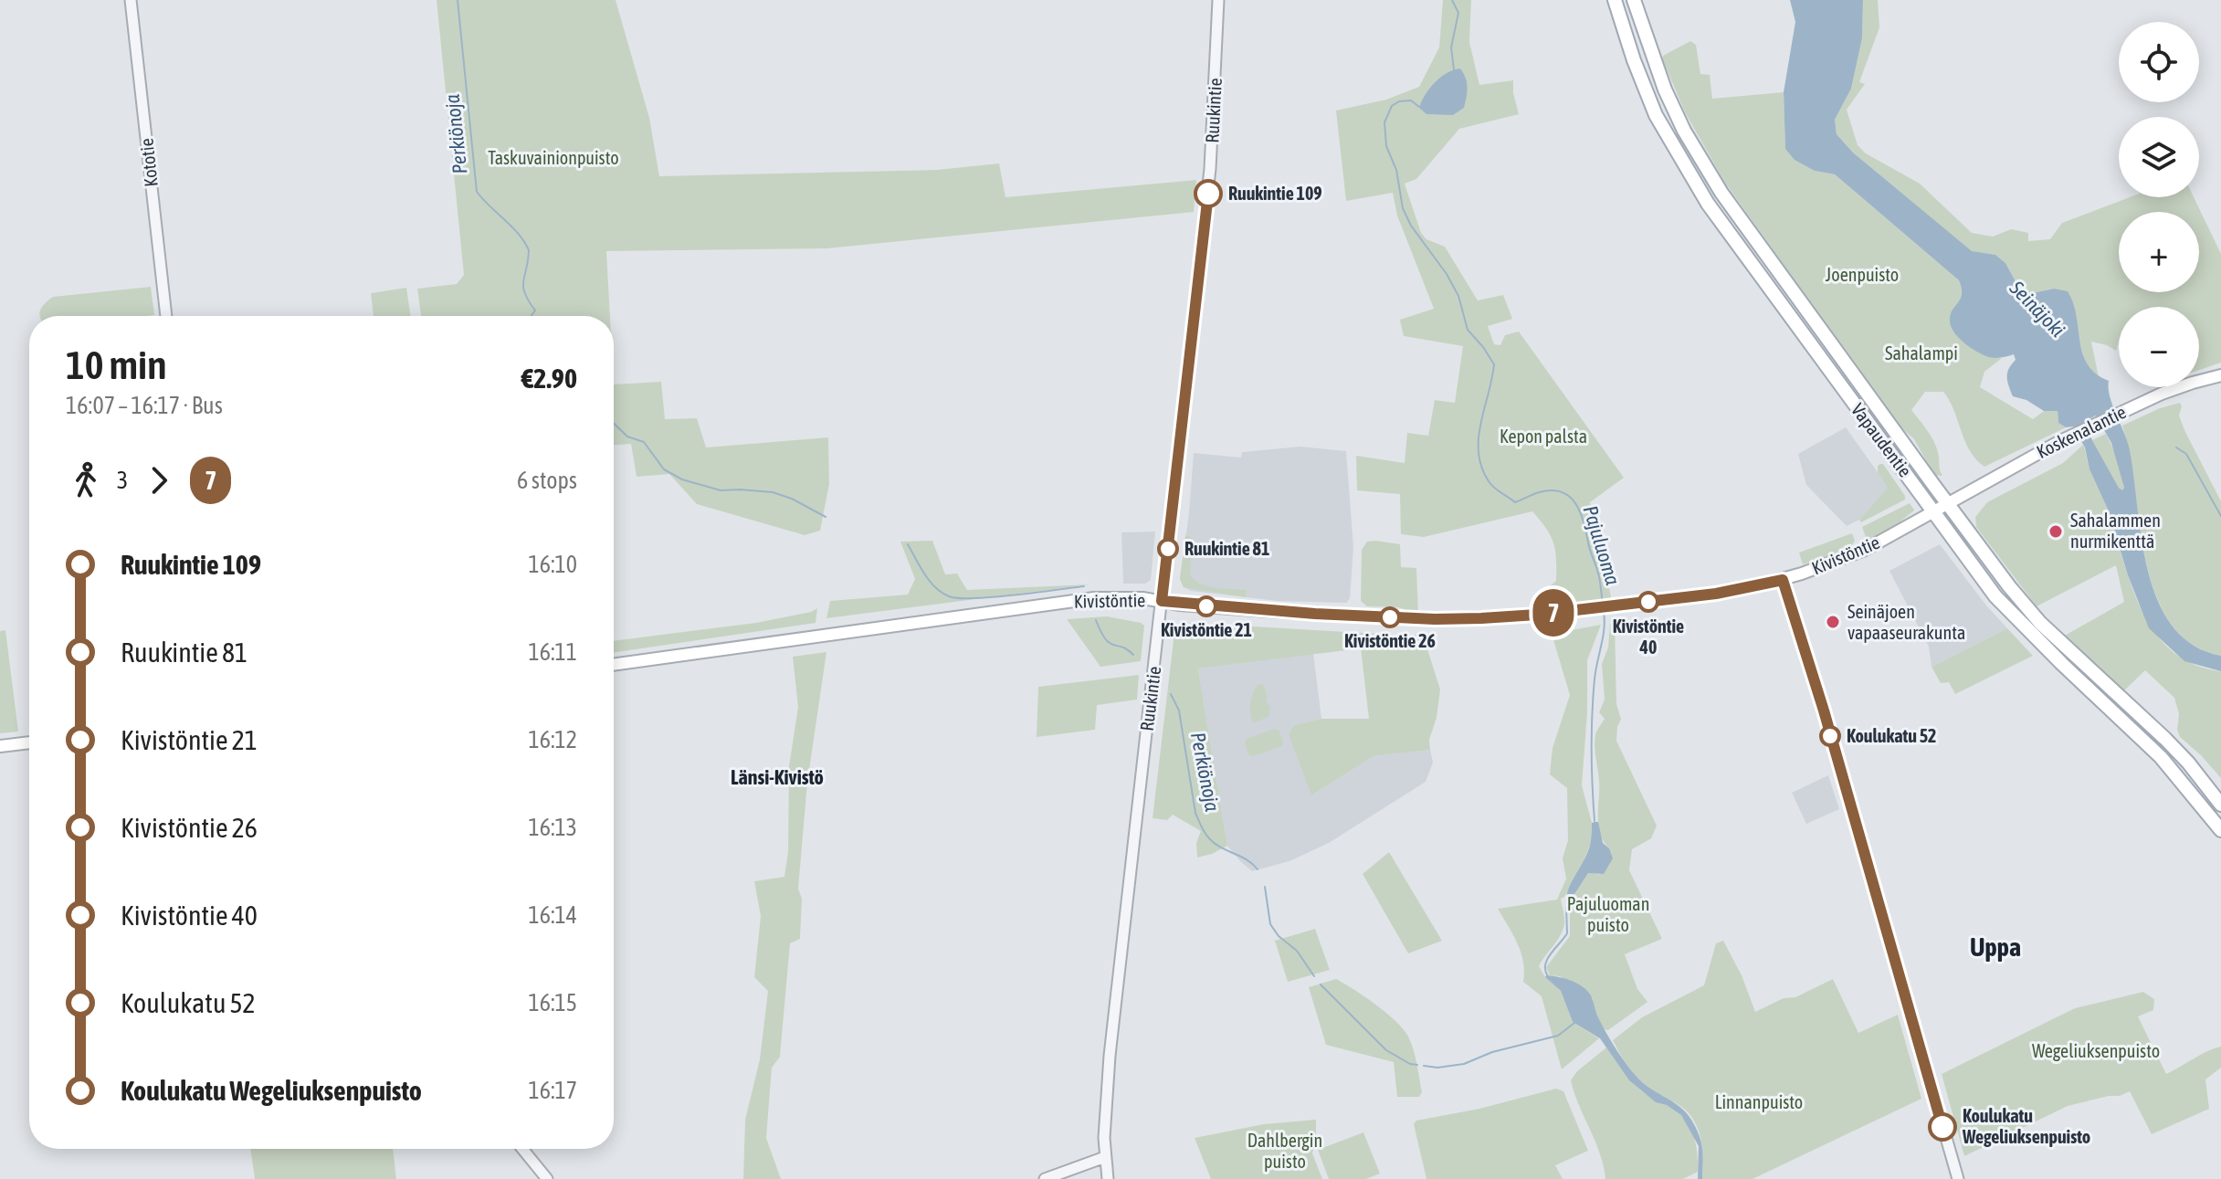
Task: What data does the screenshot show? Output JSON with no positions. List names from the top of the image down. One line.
{"streets":{"main road":["Koskenalantie","Vapaudentie","Kivistöntie"],"street":["Ruukintie","Kototie"]},"crossings":[["Ruukintie","Kivistöntie"],["Koskenalantie","Vapaudentie"],["Koskenalantie","Kivistöntie"],["Vapaudentie","Kivistöntie"]],"districts":["Länsi-Kivistö","Uppa"],"water":["Perkiönoja","Seinäjoki","Pajuluoma"],"parks":["Taskuvainionpuisto","Joenpuisto","Sahalampi","Kepon palsta","Pajuluoman puisto","Wegeliuksenpuisto","Linnanpuisto","Dahlbergin puisto"],"places":["Ruukintie 109","Sahalammen nurmikenttä","Ruukintie 81","Kivistöntie 40","Kivistöntie 21","Kivistöntie 26","Seinäjoen vapaaseurakunta","Koulukatu 52","Koulukatu Wegeliuksenpuisto"],"lines":["bus line 7"],"page":{"on_map":"7","map_buttons":["+","−"],"heading":["10 min","16:07 – 16:17 · Bus","€2.90"],"legs":["3","7","6 stops"],"list":[{"name":"Ruukintie 109","value":"16:10"},{"name":"Ruukintie 81","value":"16:11"},{"name":"Kivistöntie 21","value":"16:12"},{"name":"Kivistöntie 26","value":"16:13"},{"name":"Kivistöntie 40","value":"16:14"},{"name":"Koulukatu 52","value":"16:15"},{"name":"Koulukatu Wegeliuksenpuisto","value":"16:17"}]}}
